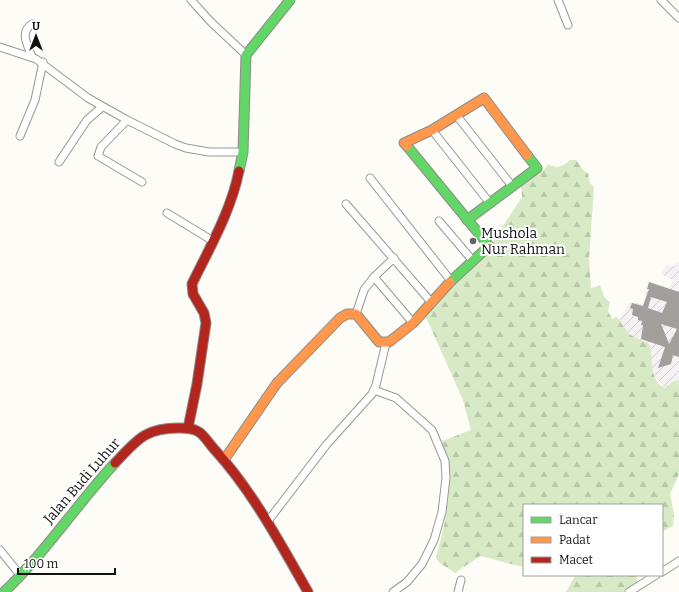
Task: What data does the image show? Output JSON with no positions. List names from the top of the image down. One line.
{"streets":{"street":["Jalan Budi Luhur"]},"places":["Mushola Nur Rahman"],"legend":["Lancar","Padat","Macet"],"scale_bar":"100 m","north":"top"}
